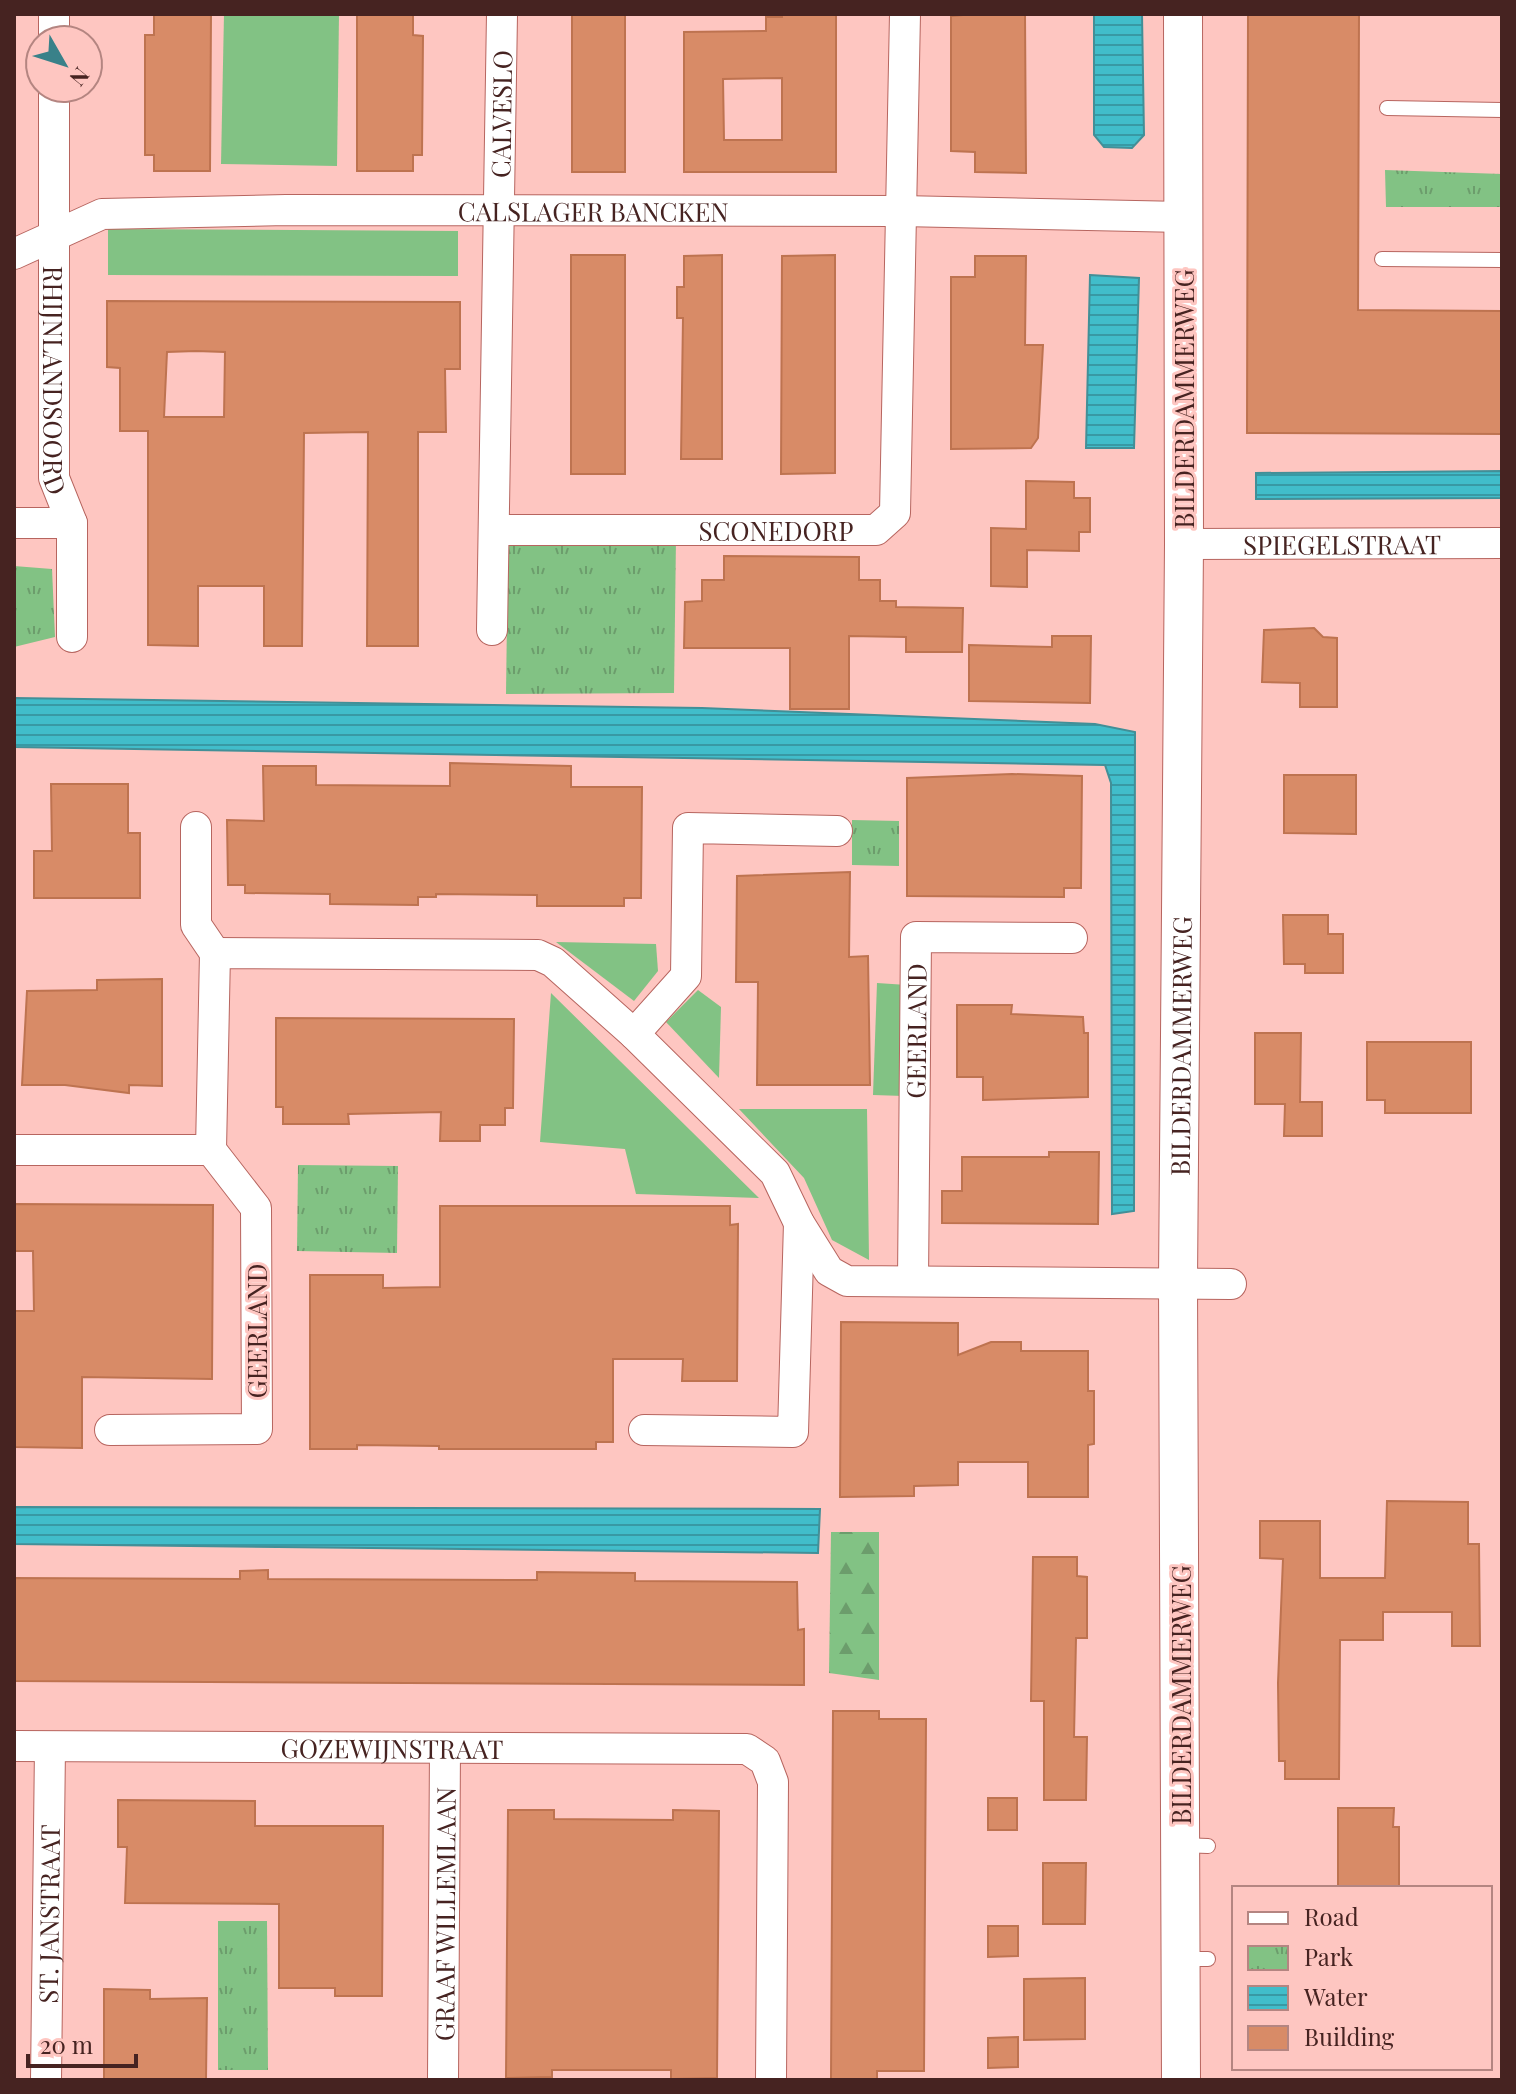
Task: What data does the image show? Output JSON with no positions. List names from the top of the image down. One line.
{"streets":{"street":["CALVESLO","CALSLAGER BANCKEN","RHIJNLANDSOORD","BILDERDAMMERWEG","SCONEDORP","SPIEGELSTRAAT","GEERLAND","GOZEWIJNSTRAAT","ST. JANSTRAAT","GRAAF WILLEMLAAN"]},"crossings":[["CALVESLO","CALSLAGER BANCKEN"],["CALSLAGER BANCKEN","RHIJNLANDSOORD"],["CALSLAGER BANCKEN","BILDERDAMMERWEG"],["CALSLAGER BANCKEN","SCONEDORP"],["BILDERDAMMERWEG","SPIEGELSTRAAT"],["GOZEWIJNSTRAAT","ST. JANSTRAAT"],["GOZEWIJNSTRAAT","GRAAF WILLEMLAAN"]],"legend":["Road","Park","Water","Building"],"scale_bar":"20 m","north":"bottom right"}
